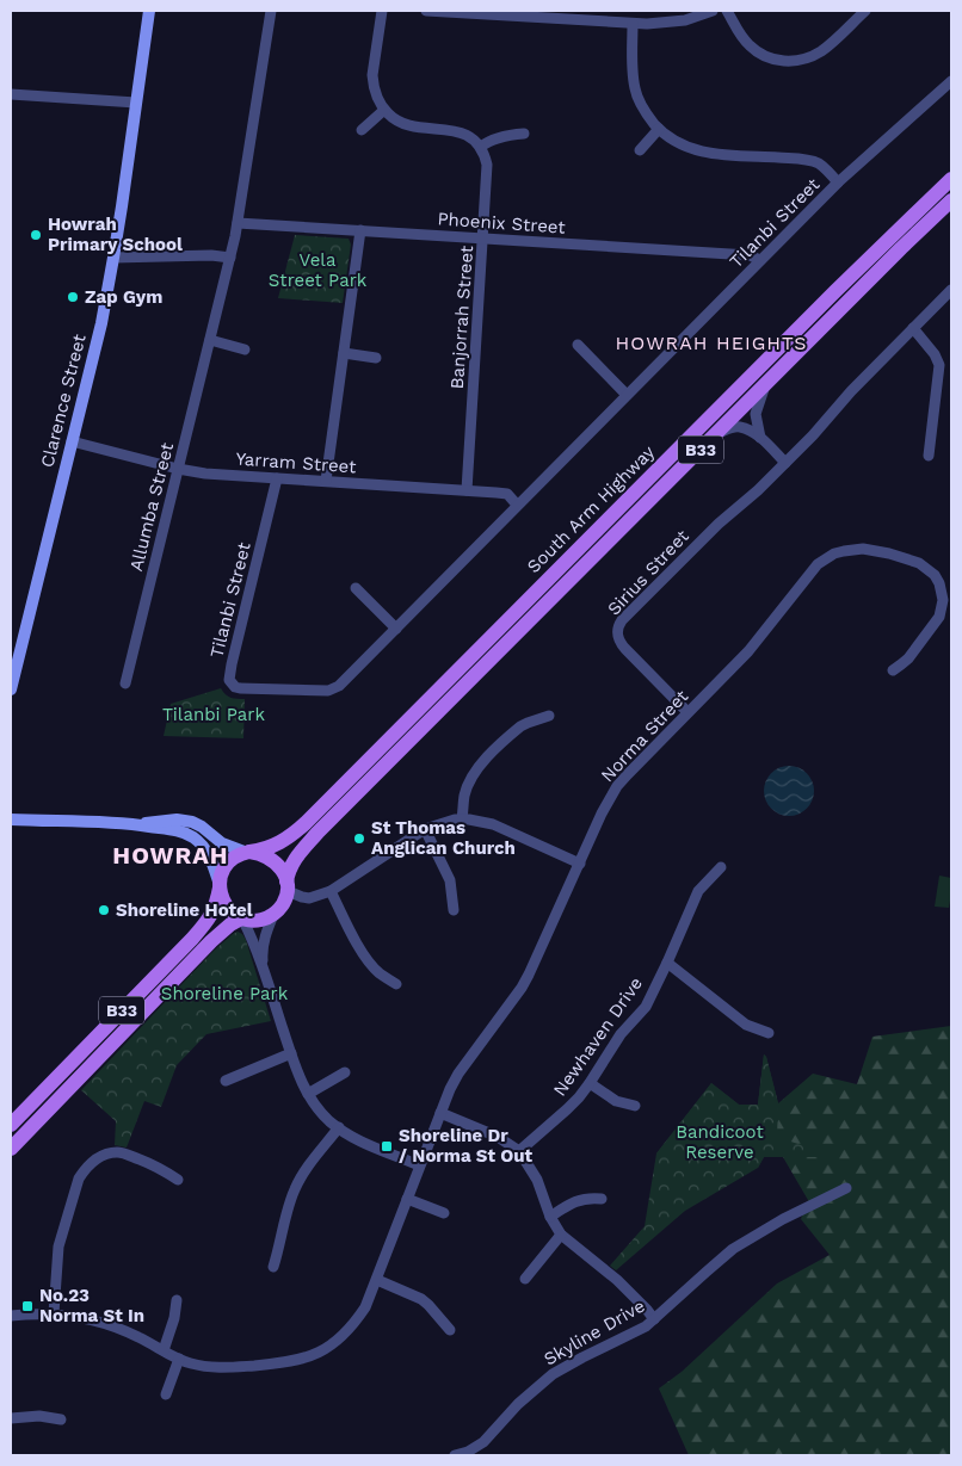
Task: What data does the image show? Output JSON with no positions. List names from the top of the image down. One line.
{"streets":{"main road":["Clarence Street","B33","South Arm Highway"],"street":["Phoenix Street","Tilanbi Street","Banjorrah Street","Yarram Street","Allumba Street","Sirius Street","Norma Street","Newhaven Drive","Skyline Drive"]},"crossings":[["Phoenix Street","Tilanbi Street"],["Phoenix Street","Banjorrah Street"],["Phoenix Street","Allumba Street"],["Tilanbi Street","Yarram Street"],["Banjorrah Street","Yarram Street"],["Clarence Street","Yarram Street"],["B33","South Arm Highway"],["Yarram Street","Allumba Street"],["Sirius Street","Norma Street"]],"districts":["HOWRAH HEIGHTS","HOWRAH"],"parks":["Vela Street Park","Tilanbi Park","Shoreline Park","Bandicoot Reserve"],"places":{"other":["Howrah Primary School","Zap Gym","St Thomas Anglican Church","Shoreline Hotel"],"transit":["Shoreline Dr / Norma St Out","No.23 Norma St In"]}}
